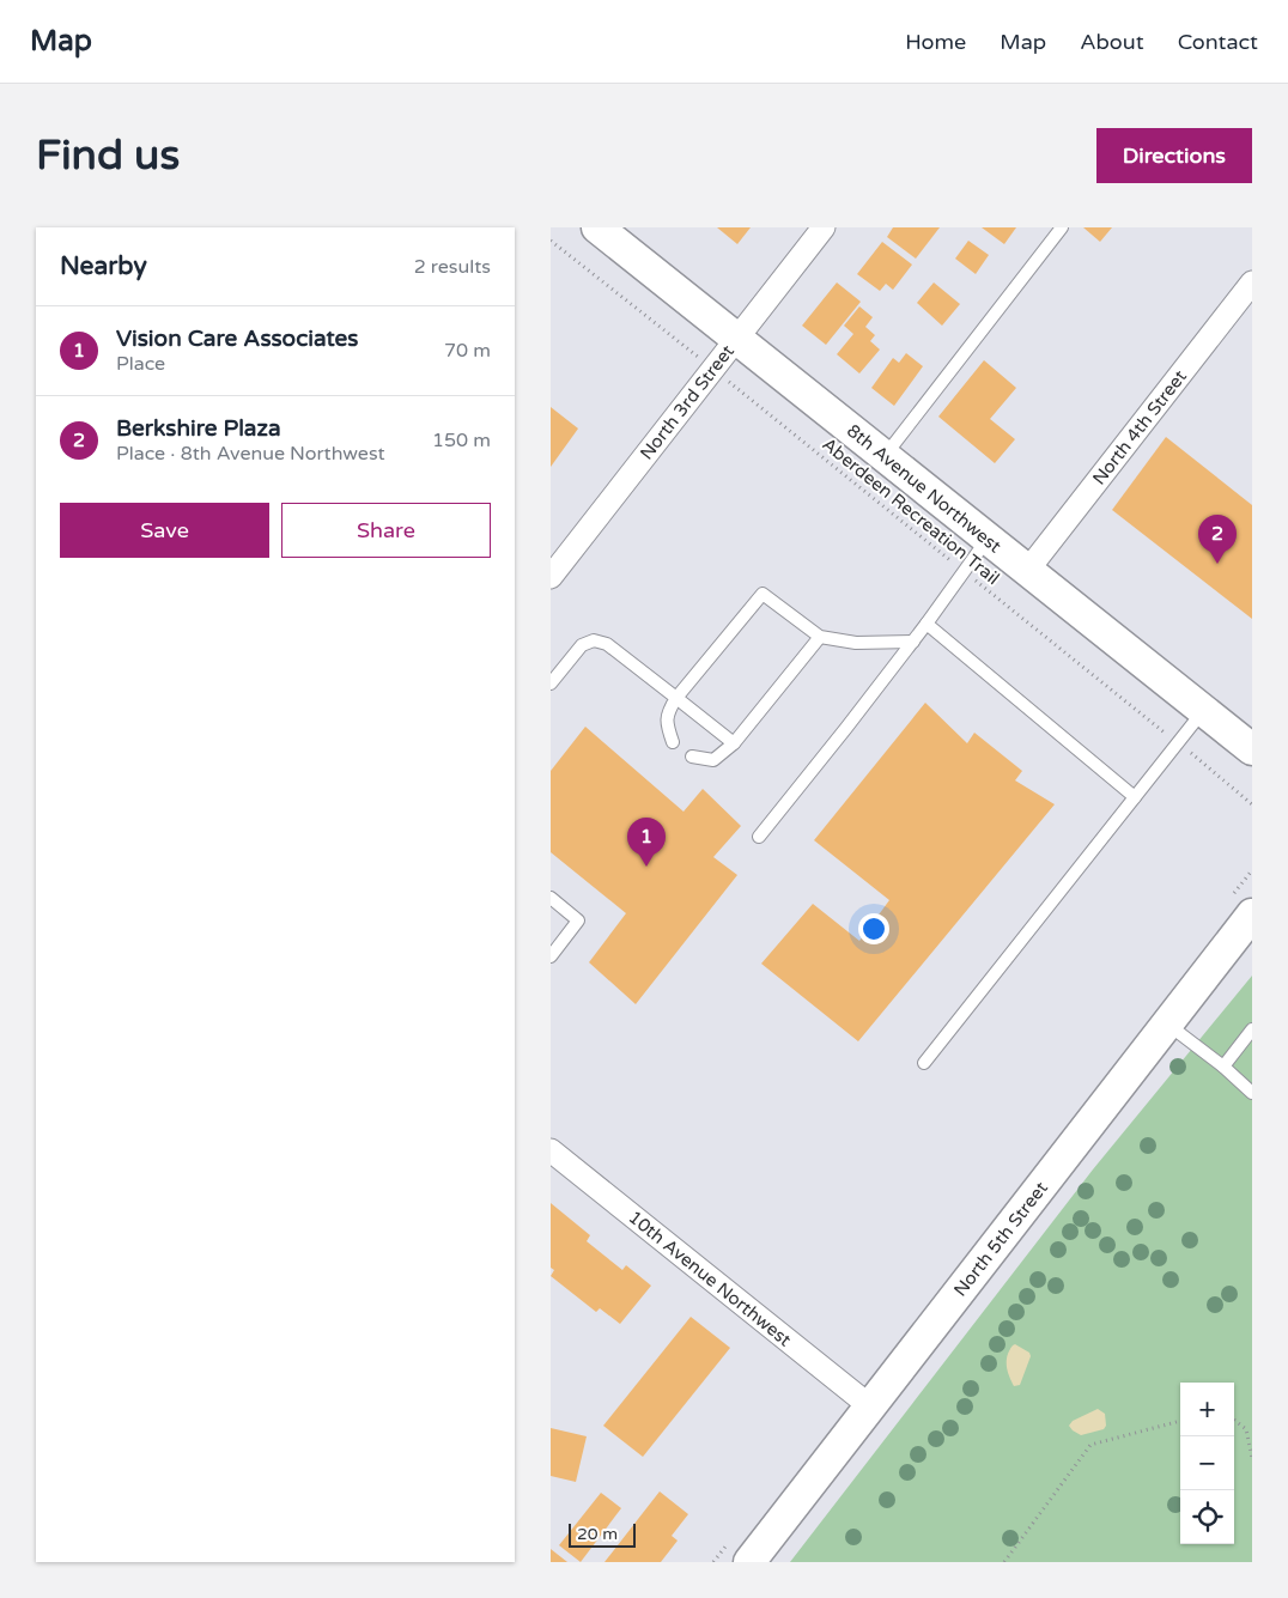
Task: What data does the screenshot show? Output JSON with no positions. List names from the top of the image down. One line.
{"streets":{"main road":["8th Avenue Northwest","North 5th Street"],"street":["North 3rd Street","North 4th Street","10th Avenue Northwest"],"path":["Aberdeen Recreation Trail"]},"crossings":[["North 3rd Street","8th Avenue Northwest"],["North 3rd Street","Aberdeen Recreation Trail"],["North 4th Street","8th Avenue Northwest"],["North 5th Street","10th Avenue Northwest"]],"scale_bar":"20 m","page":{"header":"Map","nav":["Home","Map","About","Contact"],"buttons":["Directions",["Save","Share"]],"title":"Find us","heading":["Nearby","2 results"],"list":[{"mark":"1","name":"Vision Care Associates","note":"Place","value":"70 m"},{"mark":"2","name":"Berkshire Plaza","note":"Place · 8th Avenue Northwest","value":"150 m"}],"pins":["2","1"],"map_buttons":["+","−"],"scale":"20 m"}}
